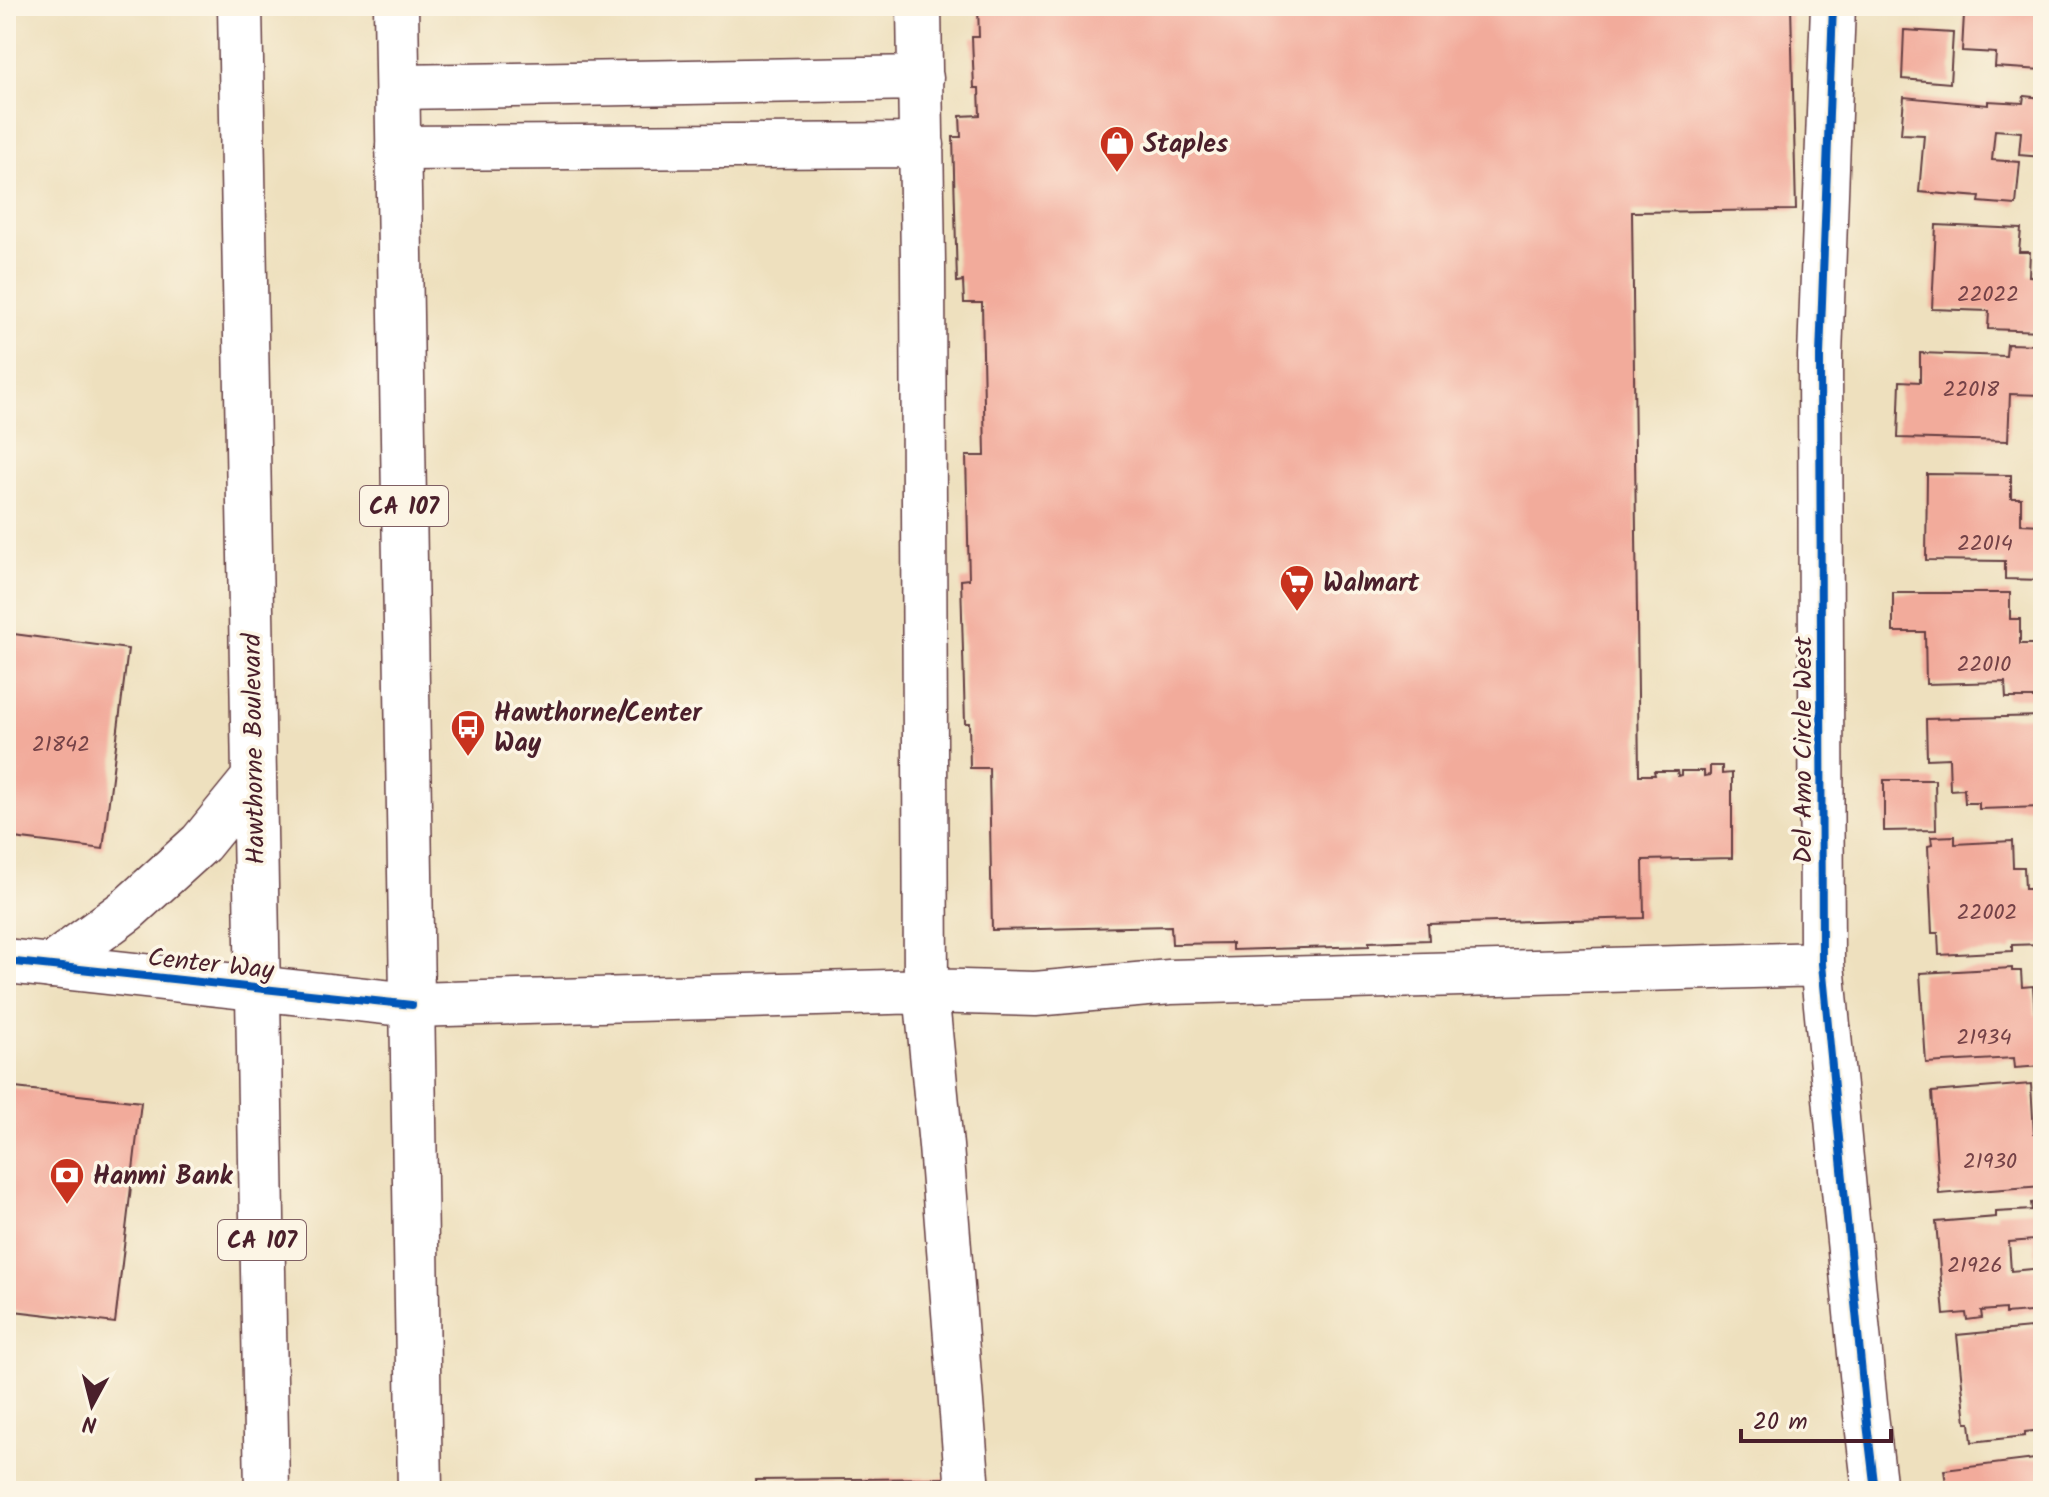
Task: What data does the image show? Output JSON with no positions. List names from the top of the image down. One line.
{"streets":{"main road":["CA 107","Hawthorne Boulevard","Del Amo Circle West","Center Way"]},"crossings":[["CA 107","Center Way"],["Hawthorne Boulevard","Center Way"],["Del Amo Circle West","Center Way"]],"places":{"shop":["Staples"],"supermarket":["Walmart"],"bus stop":["Hawthorne/Center Way"],"bank":["Hanmi Bank"]},"house_numbers":["22022","22018","22014","22010","21842","22002","21934","21930","21926"],"scale_bar":"20 m","north":"bottom"}
